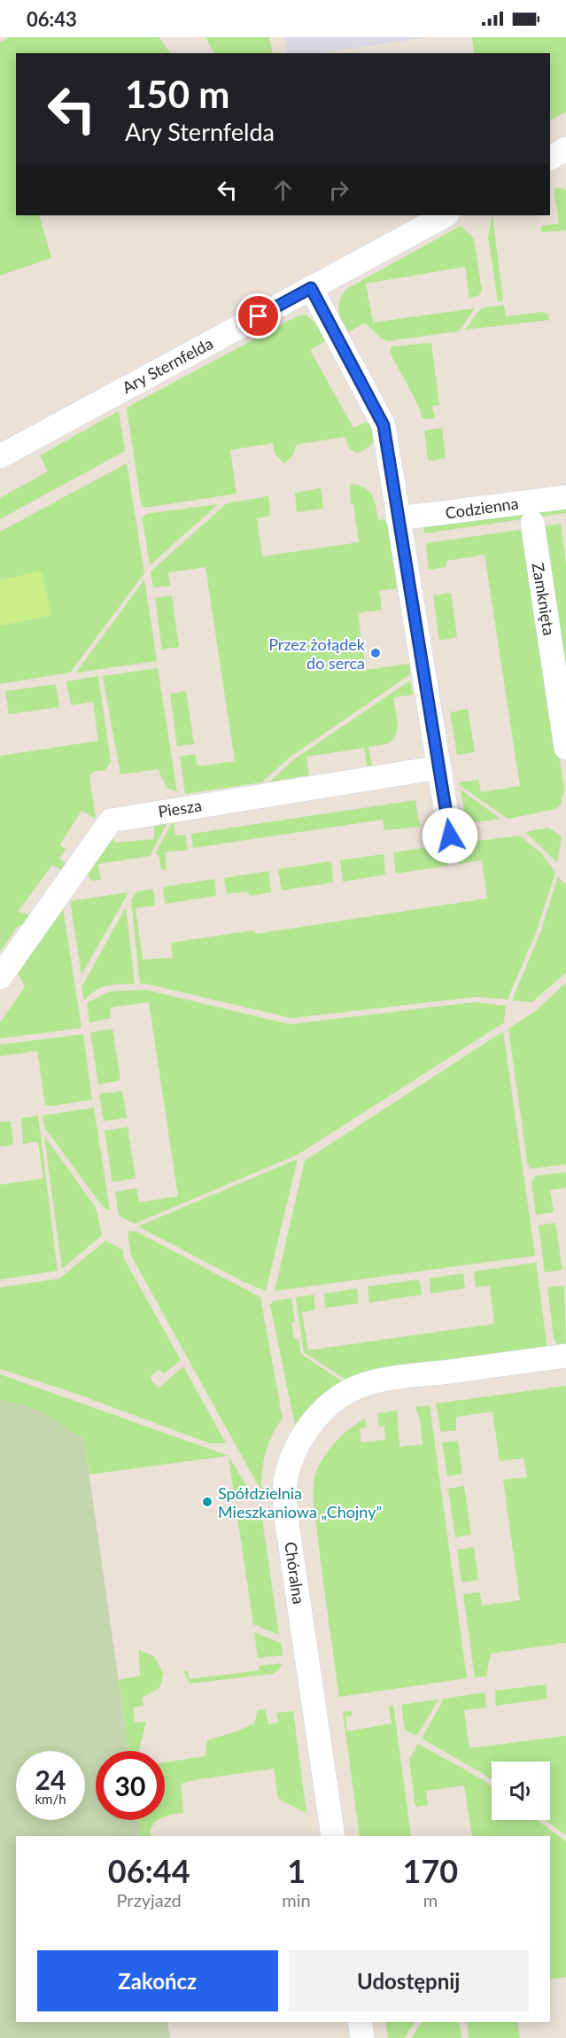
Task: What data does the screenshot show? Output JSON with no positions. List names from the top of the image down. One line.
{"streets":{"street":["Ary Sternfelda","Codzienna","Zamknięta","Piesza","Chóralna"]},"places":["Przez żołądek do serca","Spółdzielnia Mieszkaniowa „Chojny”"],"page":{"status":"06:43","turn":["150 m","Ary Sternfelda"],"speed":"24 km/h","limit":"30","eta":["06:44","Przyjazd","1","min","170","m"],"buttons":["Zakończ","Udostępnij"]}}
